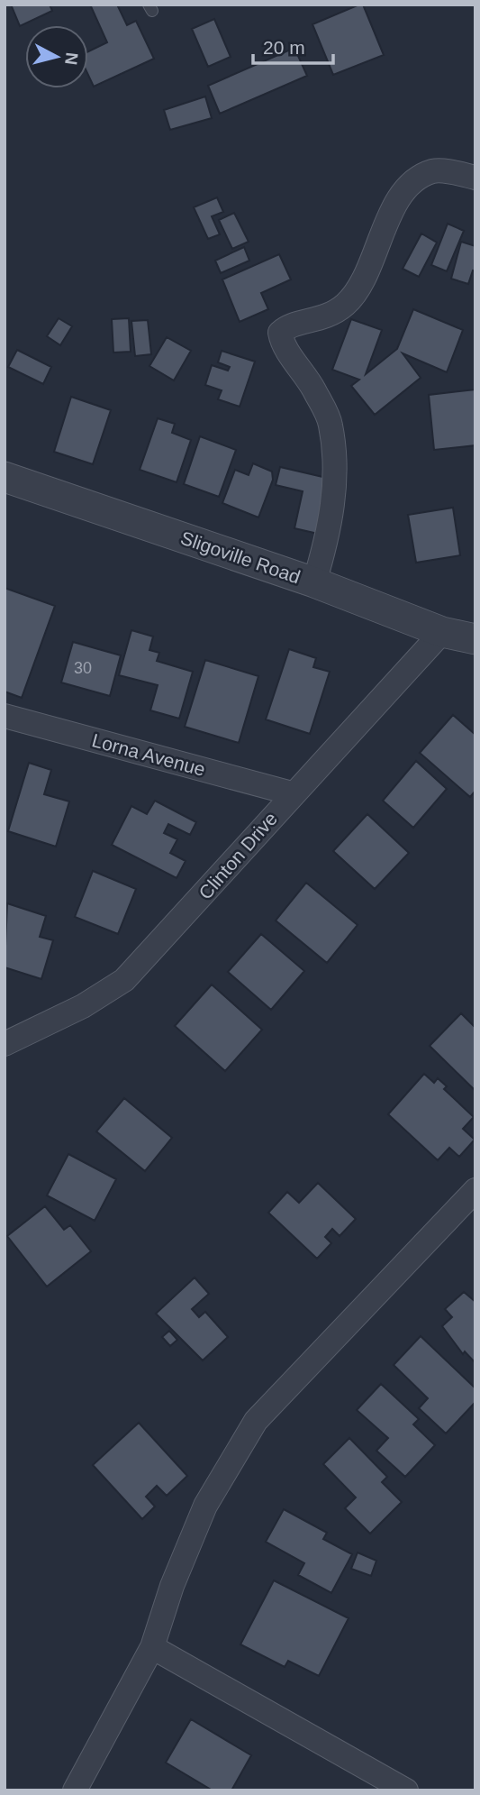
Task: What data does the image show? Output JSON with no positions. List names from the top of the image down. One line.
{"streets":{"street":["Sligoville Road","Lorna Avenue","Clinton Drive"]},"crossings":[["Sligoville Road","Clinton Drive"],["Lorna Avenue","Clinton Drive"]],"house_numbers":["30"],"scale_bar":"20 m","north":"right"}
